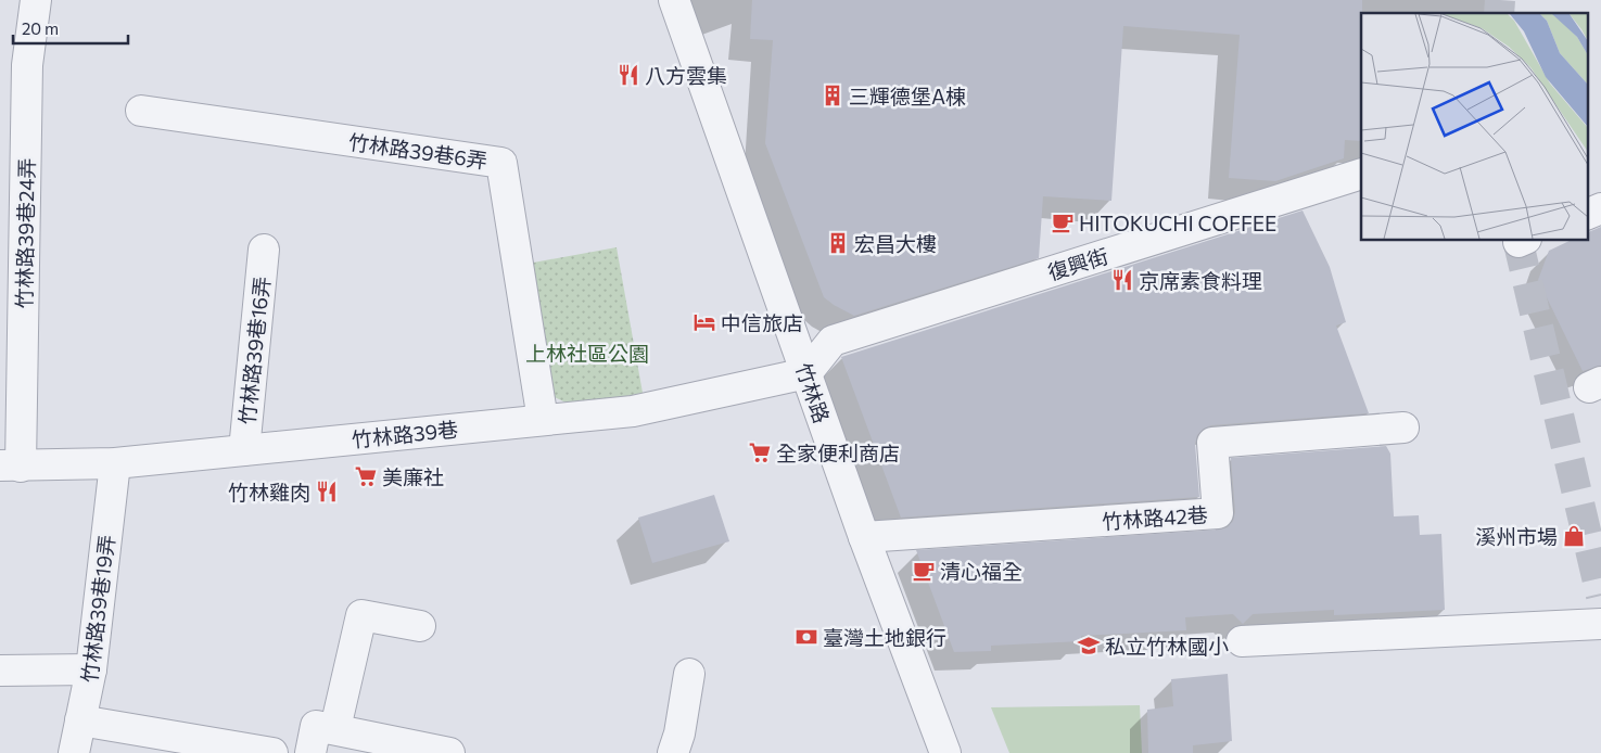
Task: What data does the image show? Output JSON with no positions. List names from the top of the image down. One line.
{"streets":{"street":["竹林路39巷6弄","竹林路39巷24弄","復興街","竹林路39巷16弄","竹林路","竹林路39巷","竹林路42巷","竹林路39巷19弄"]},"crossings":[["竹林路39巷6弄","竹林路39巷"],["竹林路39巷24弄","竹林路39巷"],["復興街","竹林路"],["復興街","竹林路39巷"],["竹林路39巷16弄","竹林路39巷"],["竹林路","竹林路39巷"],["竹林路","竹林路42巷"],["竹林路39巷","竹林路39巷19弄"]],"parks":["上林社區公園"],"places":{"restaurant":["八方雲集","京席素食料理","竹林雞肉"],"building":["三輝德堡A棟","宏昌大樓"],"cafe":["HITOKUCHI COFFEE","清心福全"],"hotel":["中信旅店"],"supermarket":["全家便利商店","美廉社"],"shop":["溪州市場"],"bank":["臺灣土地銀行"],"school or university":["私立竹林國小"]},"scale_bar":"20 m"}
